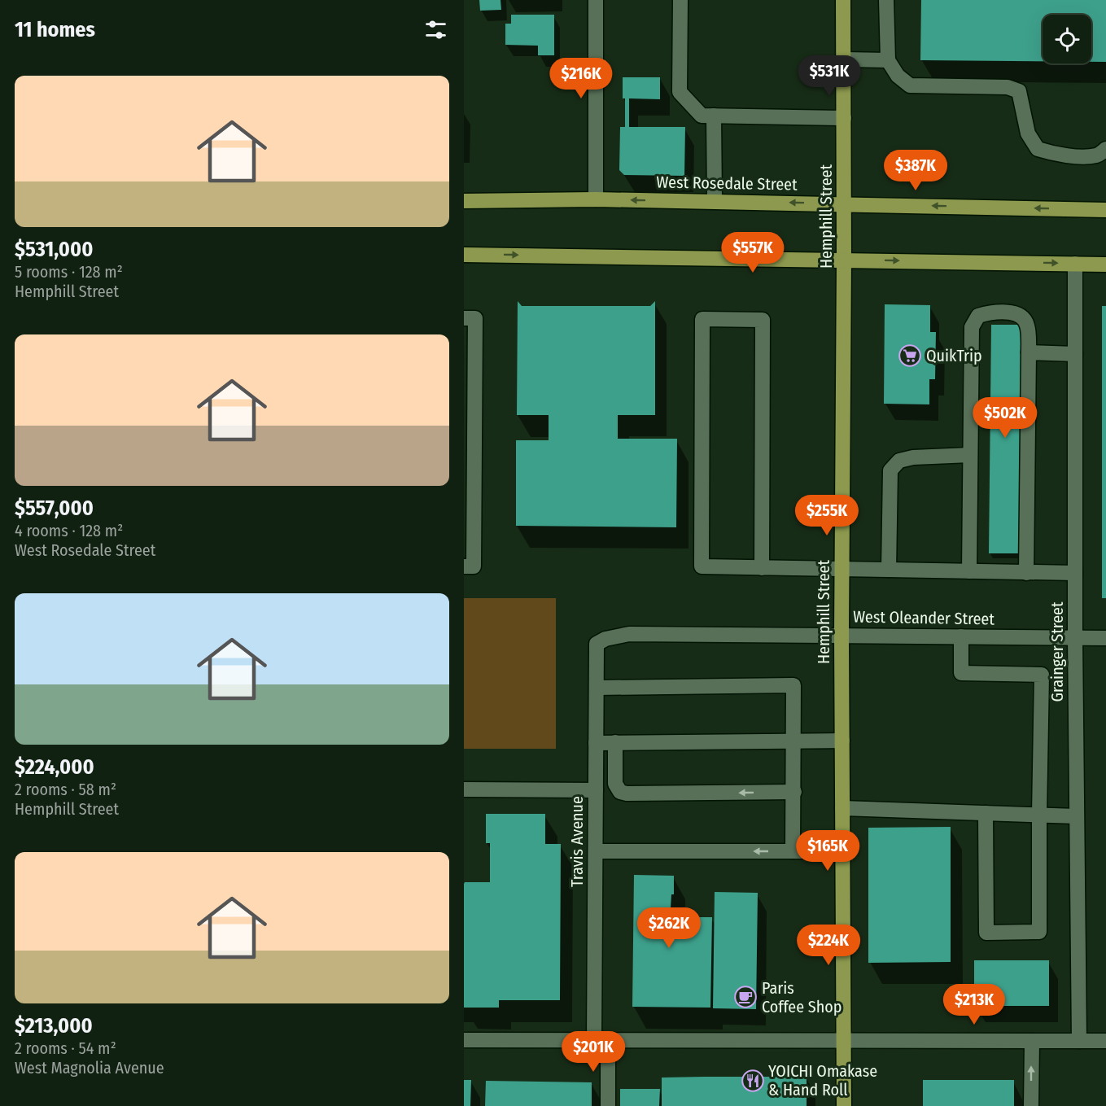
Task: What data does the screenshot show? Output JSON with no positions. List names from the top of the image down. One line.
{"streets":{"main road":["West Rosedale Street","Hemphill Street"],"street":["West Oleander Street","Grainger Street","Travis Avenue"]},"crossings":[["West Rosedale Street","Hemphill Street"],["Hemphill Street","West Oleander Street"],["West Oleander Street","Grainger Street"],["West Oleander Street","Travis Avenue"]],"places":{"supermarket":["QuikTrip"],"cafe":["Paris Coffee Shop"],"restaurant":["YOICHI Omakase & Hand Roll"]},"page":{"heading":"11 homes","price":["$531K","$216K","$387K","$557K","$502K","$255K","$165K","$262K","$224K","$213K","$201K"],"list":[{"name":"$531,000","note":"5 rooms · 128 m² · Hemphill Street"},{"name":"$557,000","note":"4 rooms · 128 m² · West Rosedale Street"},{"name":"$224,000","note":"2 rooms · 58 m² · Hemphill Street"},{"name":"$213,000","note":"2 rooms · 54 m² · West Magnolia Avenue"}]}}
